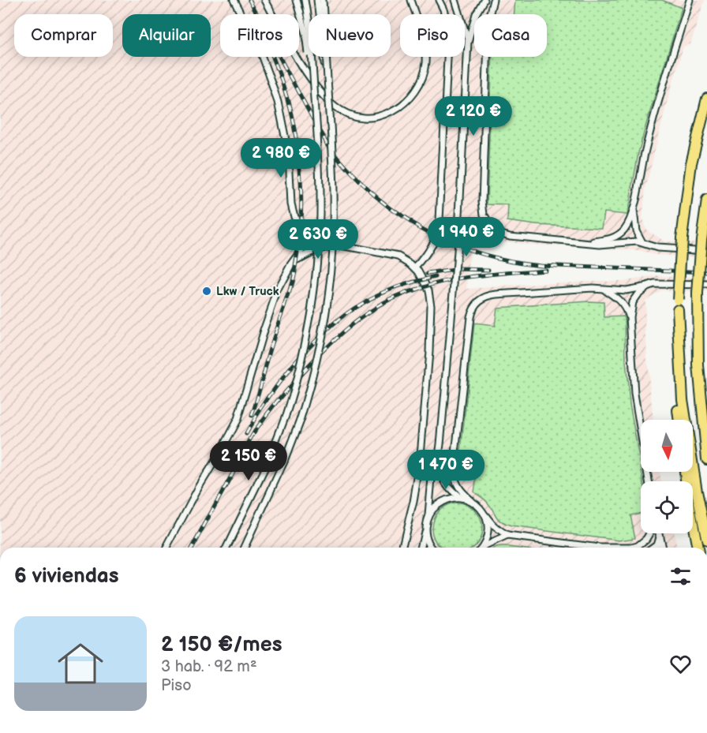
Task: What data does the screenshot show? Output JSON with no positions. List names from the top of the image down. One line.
{"places":["Lkw / Truck"],"north":"bottom","page":{"chip":["Comprar","Alquilar","Filtros","Nuevo","Piso","Casa"],"price":["2 120 €","2 980 €","1 940 €","2 630 €","2 150 €","1 470 €"],"heading":"6 viviendas","list":[{"name":"2 150 €/mes","note":"3 hab. · 92 m² · Piso"}]}}
